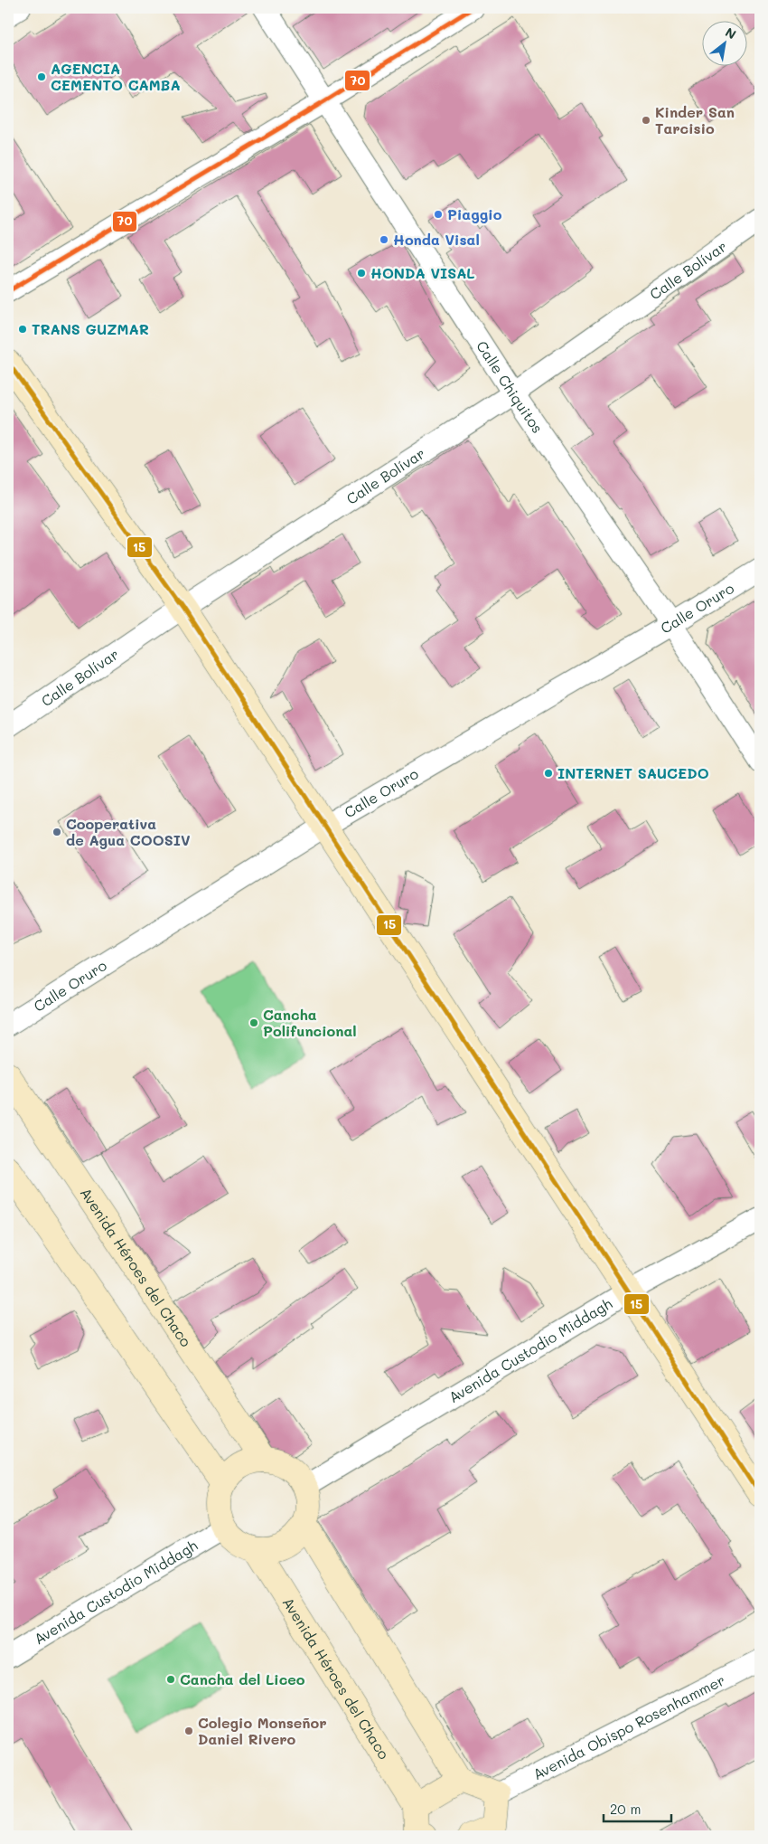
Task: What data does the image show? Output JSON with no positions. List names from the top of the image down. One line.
{"streets":{"street":["Calle Bolívar","Calle Chiquitos","Calle Oruro","Avenida Héroes del Chaco","Avenida Custodio Middagh","Avenida Obispo Rosenhammer"]},"crossings":[["Calle Bolívar","Calle Chiquitos"],["Calle Chiquitos","Calle Oruro"],["Avenida Héroes del Chaco","Avenida Custodio Middagh"]],"places":["AGENCIA CEMENTO CAMBA","Kinder San Tarcisio","Piaggio","Honda Visal","HONDA VISAL","TRANS GUZMAR","INTERNET SAUCEDO","Cooperativa de Agua COOSIV","Cancha Polifuncional","Cancha del Liceo","Colegio Monseñor Daniel Rivero"],"lines":["transit line 70","transit line 15"],"scale_bar":"20 m","north":"top right"}
